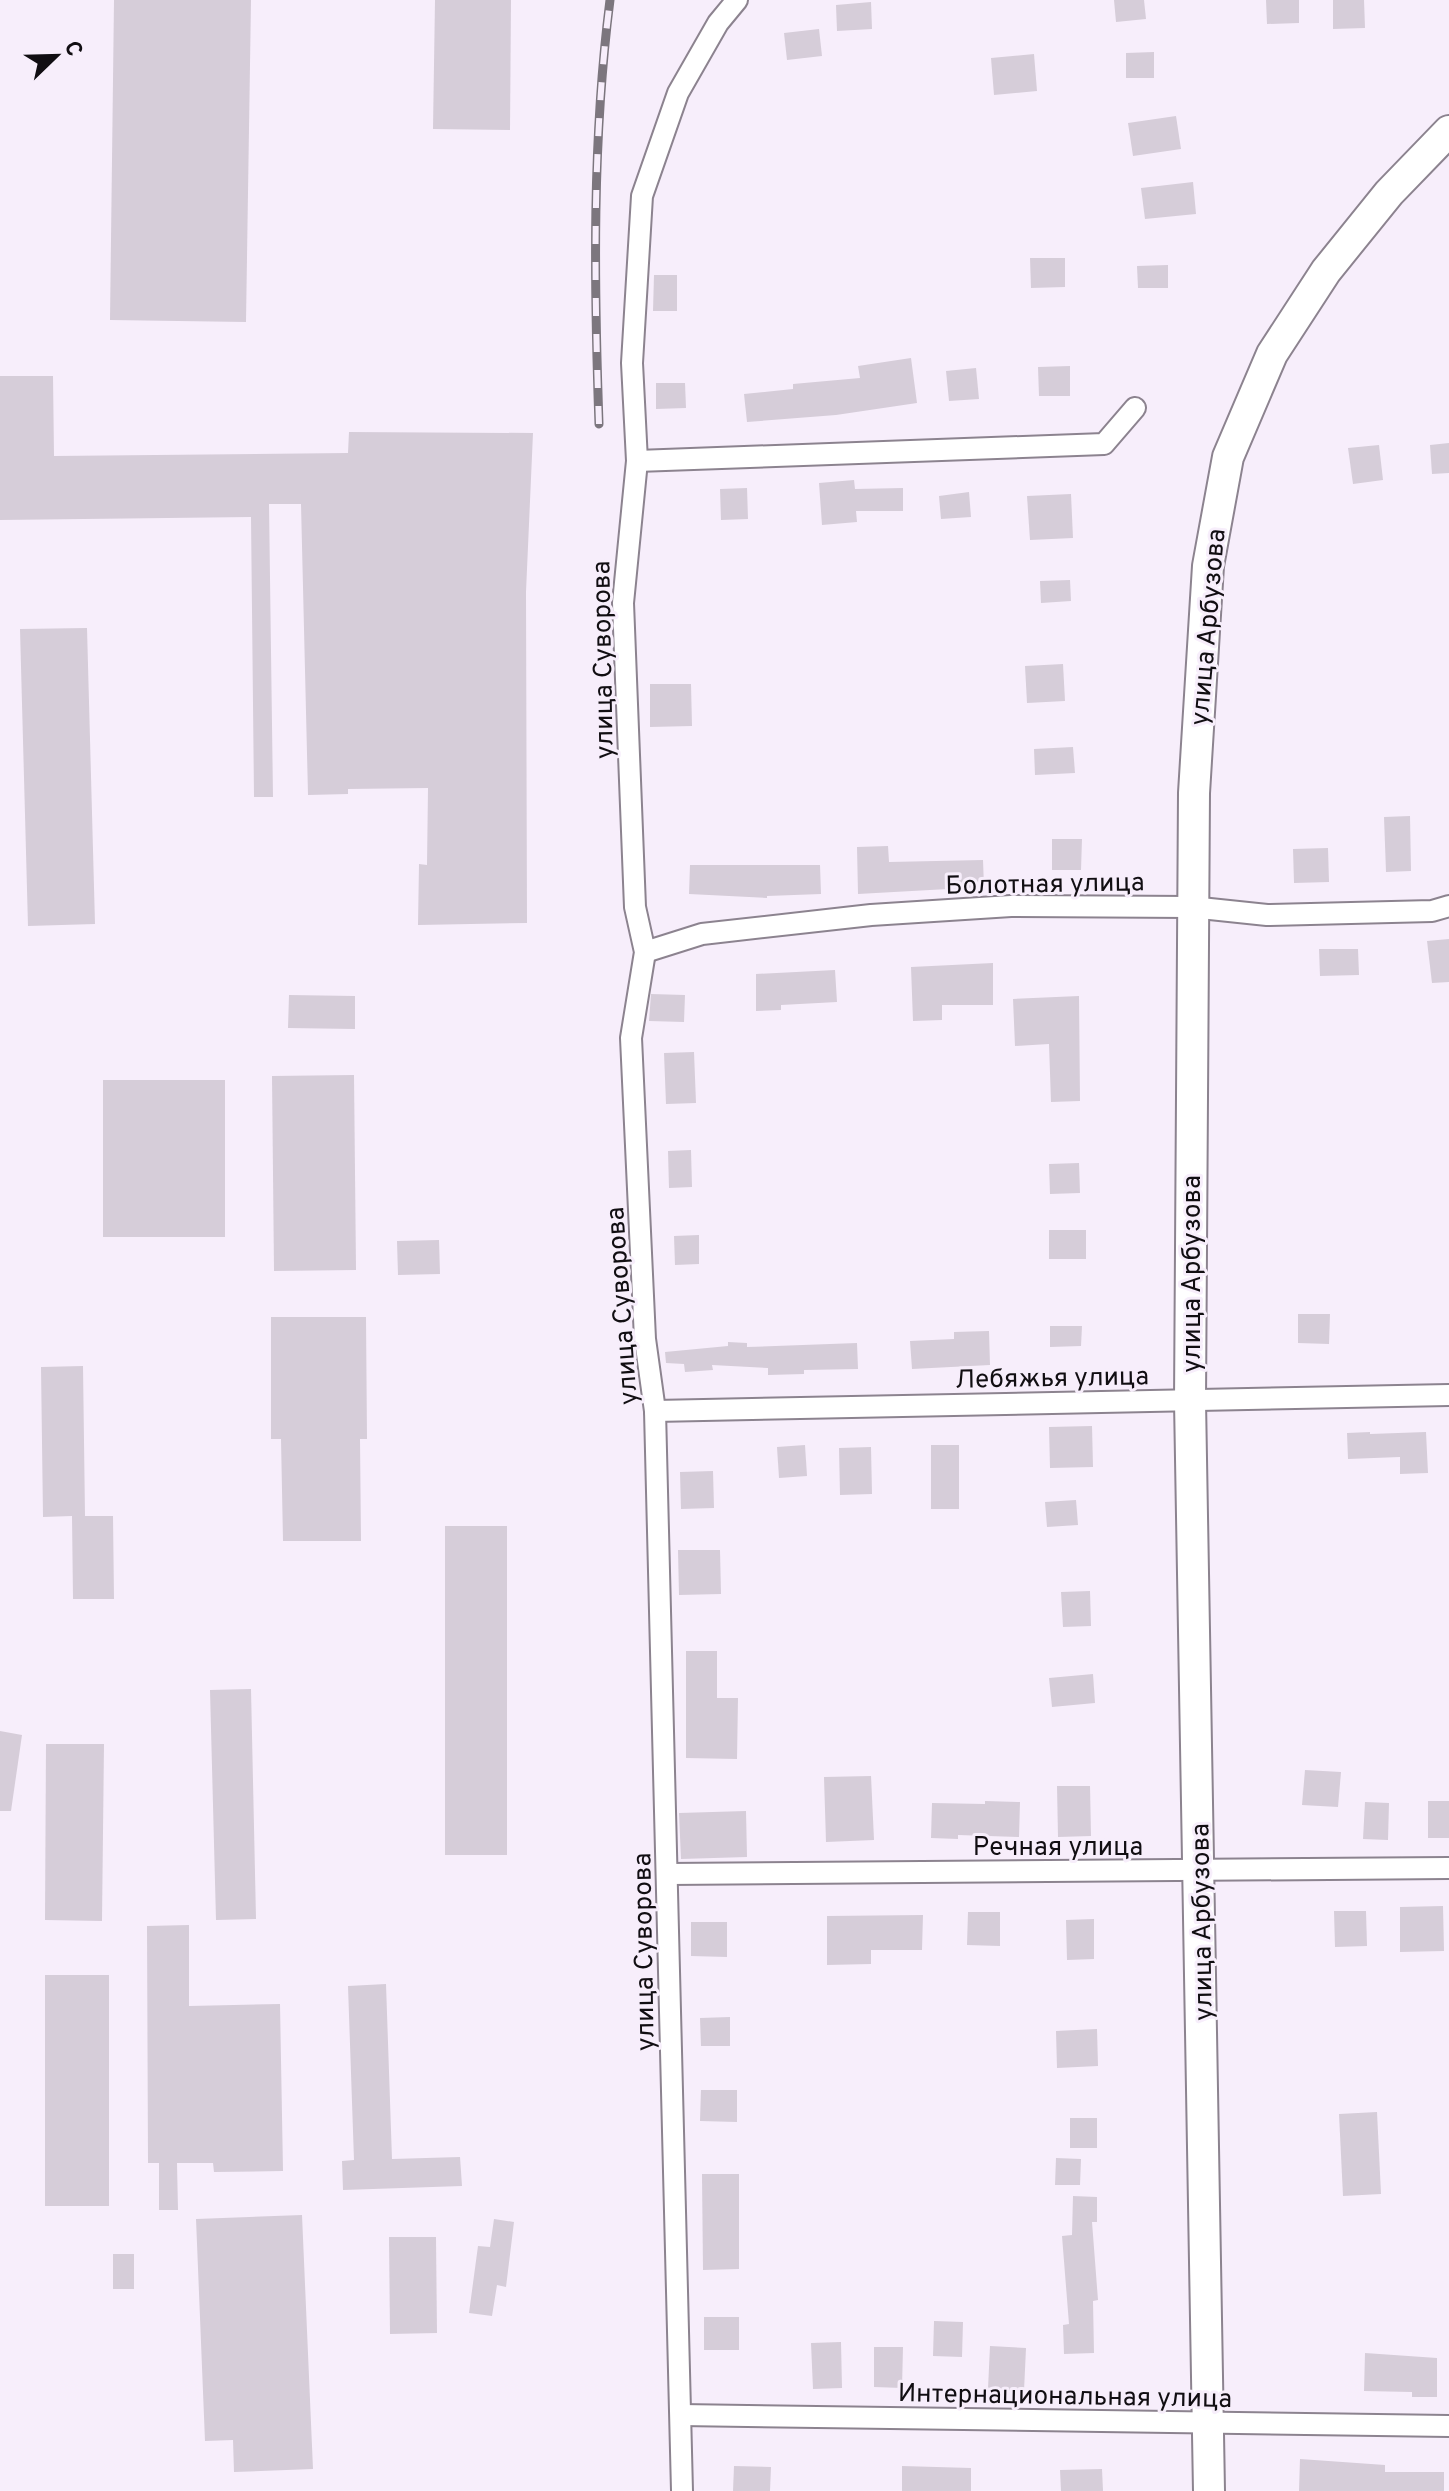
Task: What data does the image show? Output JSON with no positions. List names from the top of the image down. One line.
{"streets":{"street":["улица Арбузова","улица Суворова","Болотная улица","Лебяжья улица","Речная улица","Интернациональная улица"]},"crossings":[["улица Арбузова","Болотная улица"],["улица Арбузова","Лебяжья улица"],["улица Арбузова","Речная улица"],["улица Арбузова","Интернациональная улица"],["улица Суворова","Болотная улица"],["улица Суворова","Лебяжья улица"],["улица Суворова","Речная улица"],["улица Суворова","Интернациональная улица"]],"north":"top right"}
